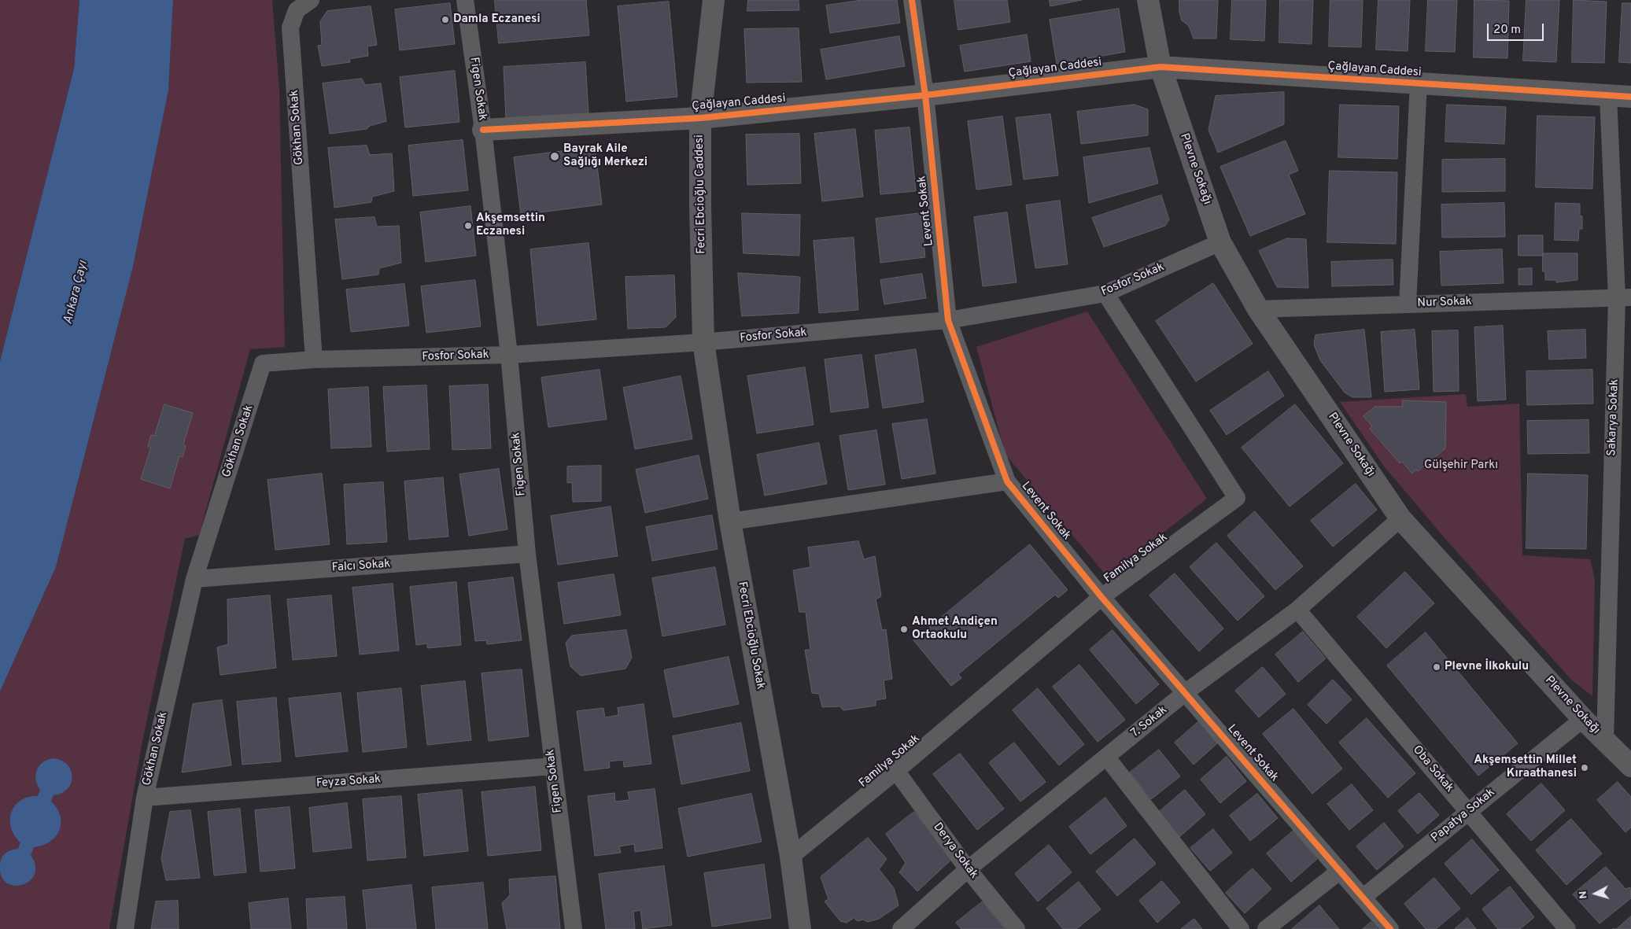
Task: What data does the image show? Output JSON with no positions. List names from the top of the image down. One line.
{"streets":{"street":["Çağlayan Caddesi","Figen Sokak","Gökhan Sokak","Plevne Sokağı","Fecri Ebcioğlu Caddesi","Levent Sokak","Fosfor Sokak","Nur Sokak","Sakarya Sokak","Familya Sokak","Falcı Sokak","Fecri Ebcioğlu Sokak","7. Sokak","Oba Sokak","Feyza Sokak","Papatya Sokak","Derya Sokak"]},"crossings":[["Çağlayan Caddesi","Figen Sokak"],["Çağlayan Caddesi","Plevne Sokağı"],["Çağlayan Caddesi","Fecri Ebcioğlu Caddesi"],["Çağlayan Caddesi","Levent Sokak"],["Çağlayan Caddesi","Sakarya Sokak"],["Figen Sokak","Fosfor Sokak"],["Figen Sokak","Falcı Sokak"],["Figen Sokak","Feyza Sokak"],["Gökhan Sokak","Fosfor Sokak"],["Gökhan Sokak","Falcı Sokak"],["Gökhan Sokak","Feyza Sokak"],["Plevne Sokağı","Fosfor Sokak"],["Plevne Sokağı","Nur Sokak"],["Plevne Sokağı","Sakarya Sokak"],["Plevne Sokağı","7. Sokak"],["Plevne Sokağı","Papatya Sokak"],["Fecri Ebcioğlu Caddesi","Fosfor Sokak"],["Fecri Ebcioğlu Caddesi","Fecri Ebcioğlu Sokak"],["Levent Sokak","Fosfor Sokak"],["Levent Sokak","Familya Sokak"],["Levent Sokak","7. Sokak"],["Levent Sokak","Papatya Sokak"],["Fosfor Sokak","Familya Sokak"],["Fosfor Sokak","Fecri Ebcioğlu Sokak"],["Nur Sokak","Sakarya Sokak"],["Familya Sokak","Fecri Ebcioğlu Sokak"],["Familya Sokak","Derya Sokak"],["7. Sokak","Oba Sokak"],["7. Sokak","Derya Sokak"],["Oba Sokak","Papatya Sokak"]],"water":["Ankara Çayı"],"parks":["Gülşehir Parkı"],"places":["Damla Eczanesi","Bayrak Aile Sağlığı Merkezi","Akşemsettin Eczanesi","Ahmet Andiçen Ortaokulu","Plevne İlkokulu","Akşemsettin Millet Kıraathanesi"],"scale_bar":"20 m","north":"left"}
